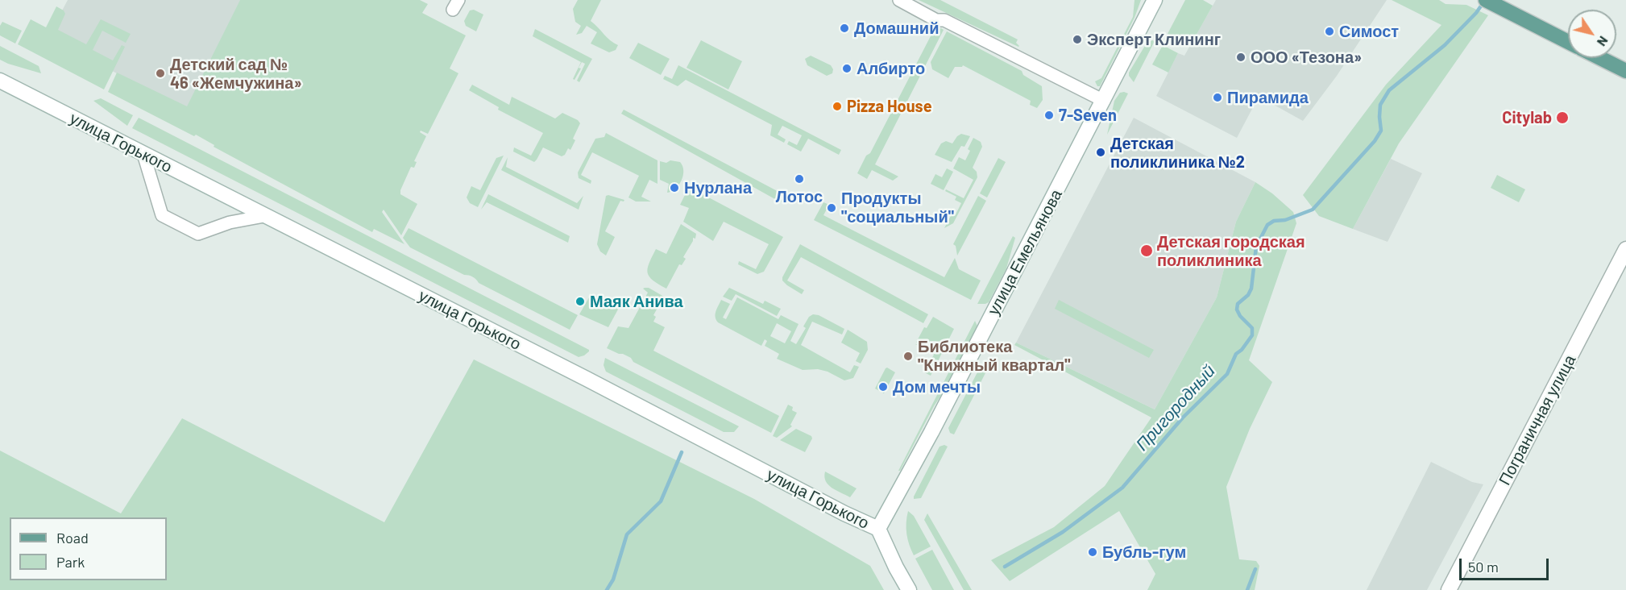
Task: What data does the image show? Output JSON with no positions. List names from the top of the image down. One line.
{"streets":{"main road":["улица Горького","улица Емельянова","Пограничная улица"]},"crossings":[["улица Горького","улица Емельянова"]],"water":["Пригородный"],"places":["Домашний","Симост","Эксперт Клининг","ООО «Тезона»","Албирто","Детский сад № 46 «Жемчужина»","Пирамида","Pizza House","7-Seven","Citylab","Детская поликлиника №2","Лотос","Нурлана","Продукты \"социальный\"","Детская городская поликлиника","Маяк Анива","Библиотека \"Книжный квартал\"","Дом мечты","Бубль-гум"],"legend":["Road","Park"],"scale_bar":"50 m","north":"bottom right"}
